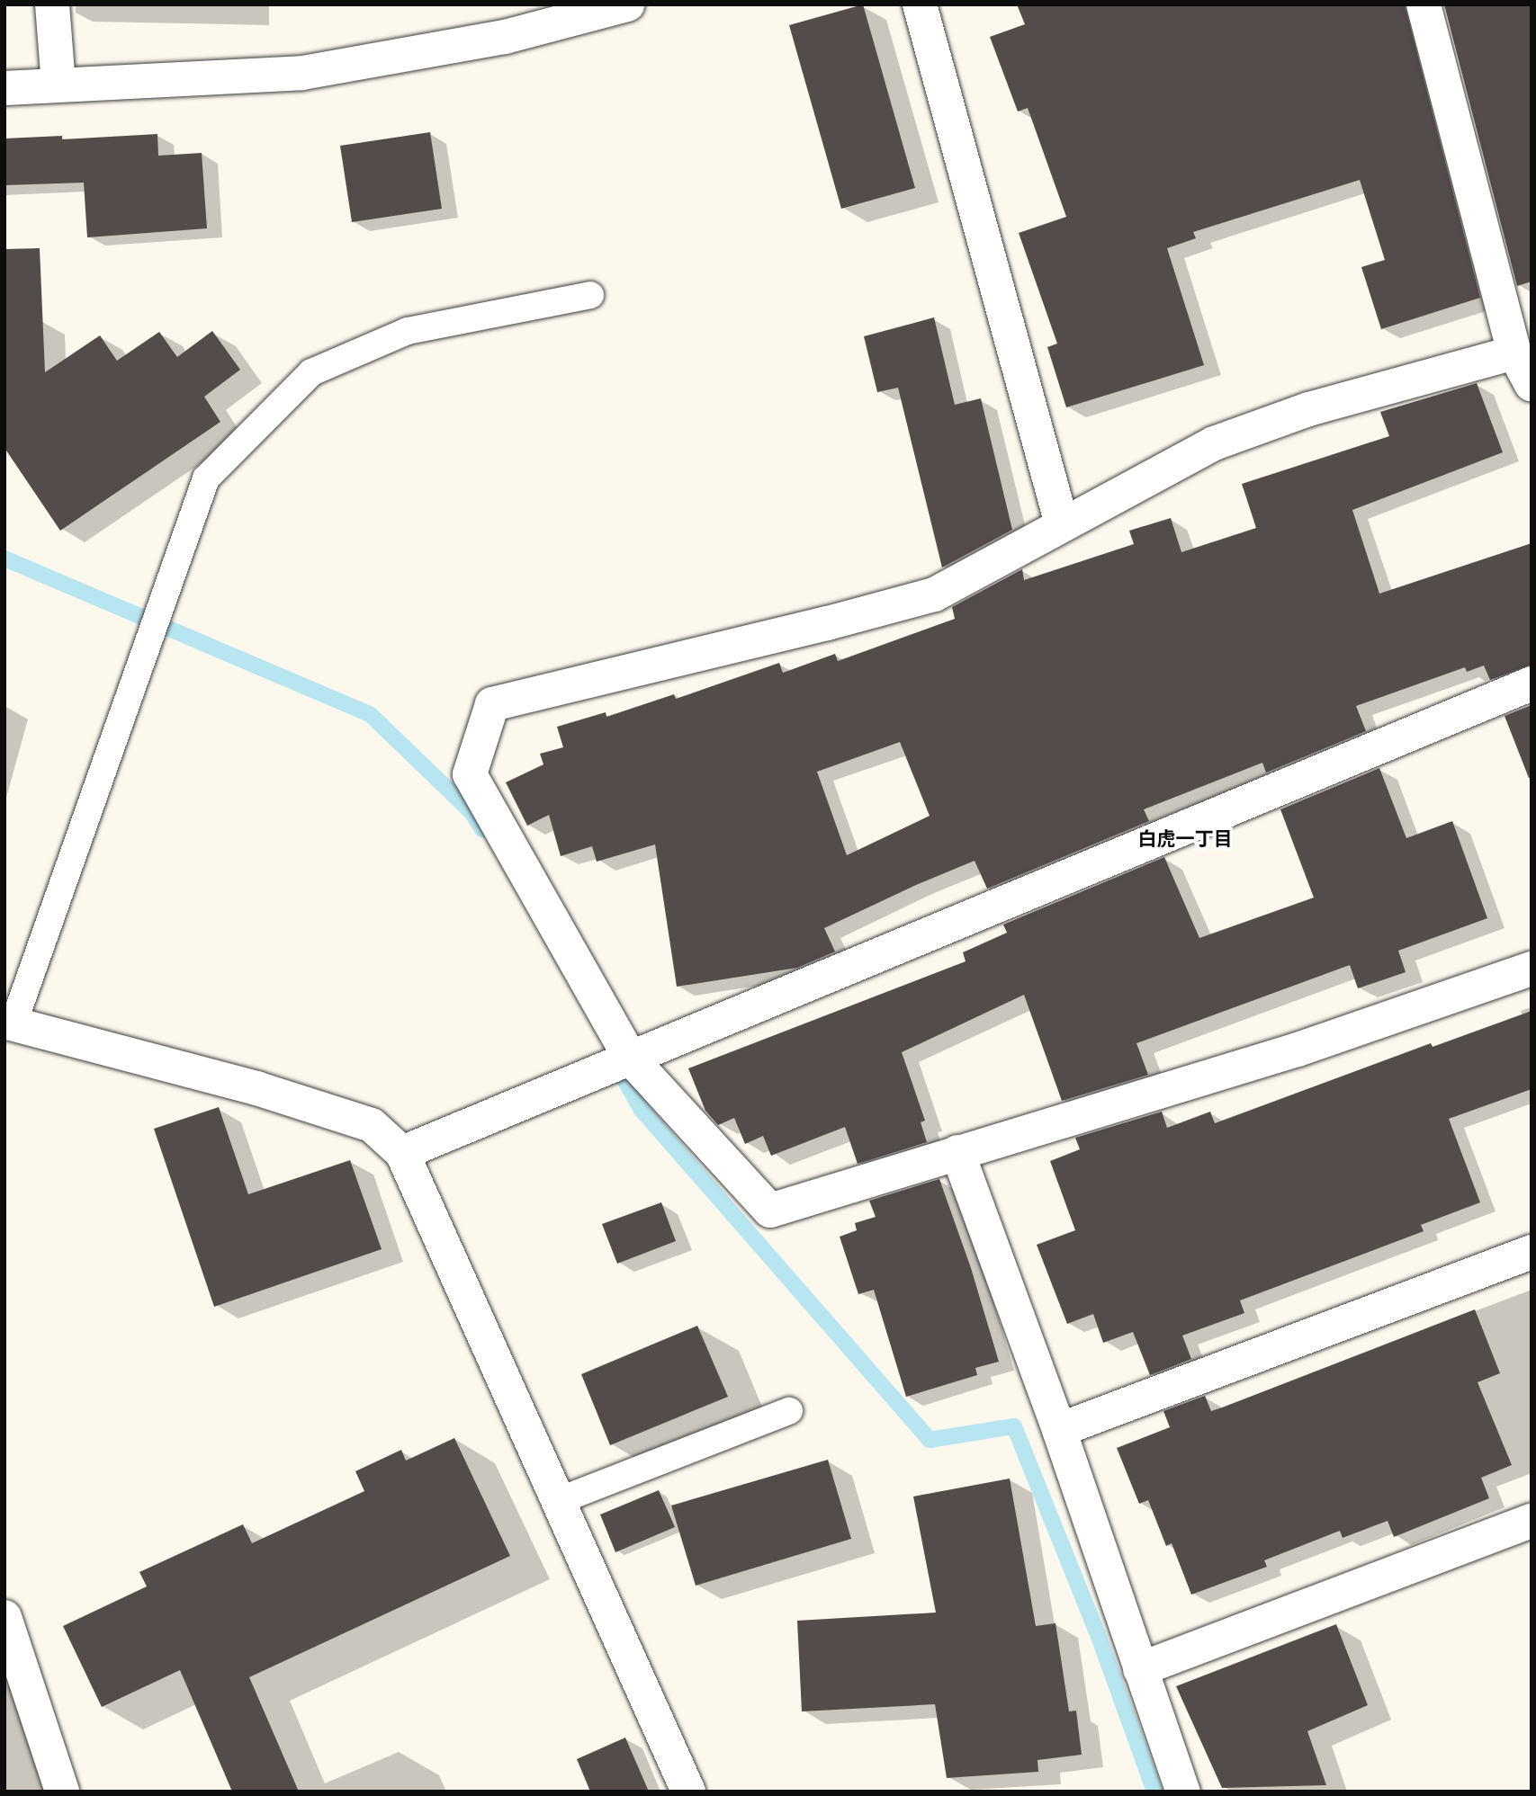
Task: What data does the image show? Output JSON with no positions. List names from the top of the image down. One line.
{"districts":["白虎一丁目"]}
